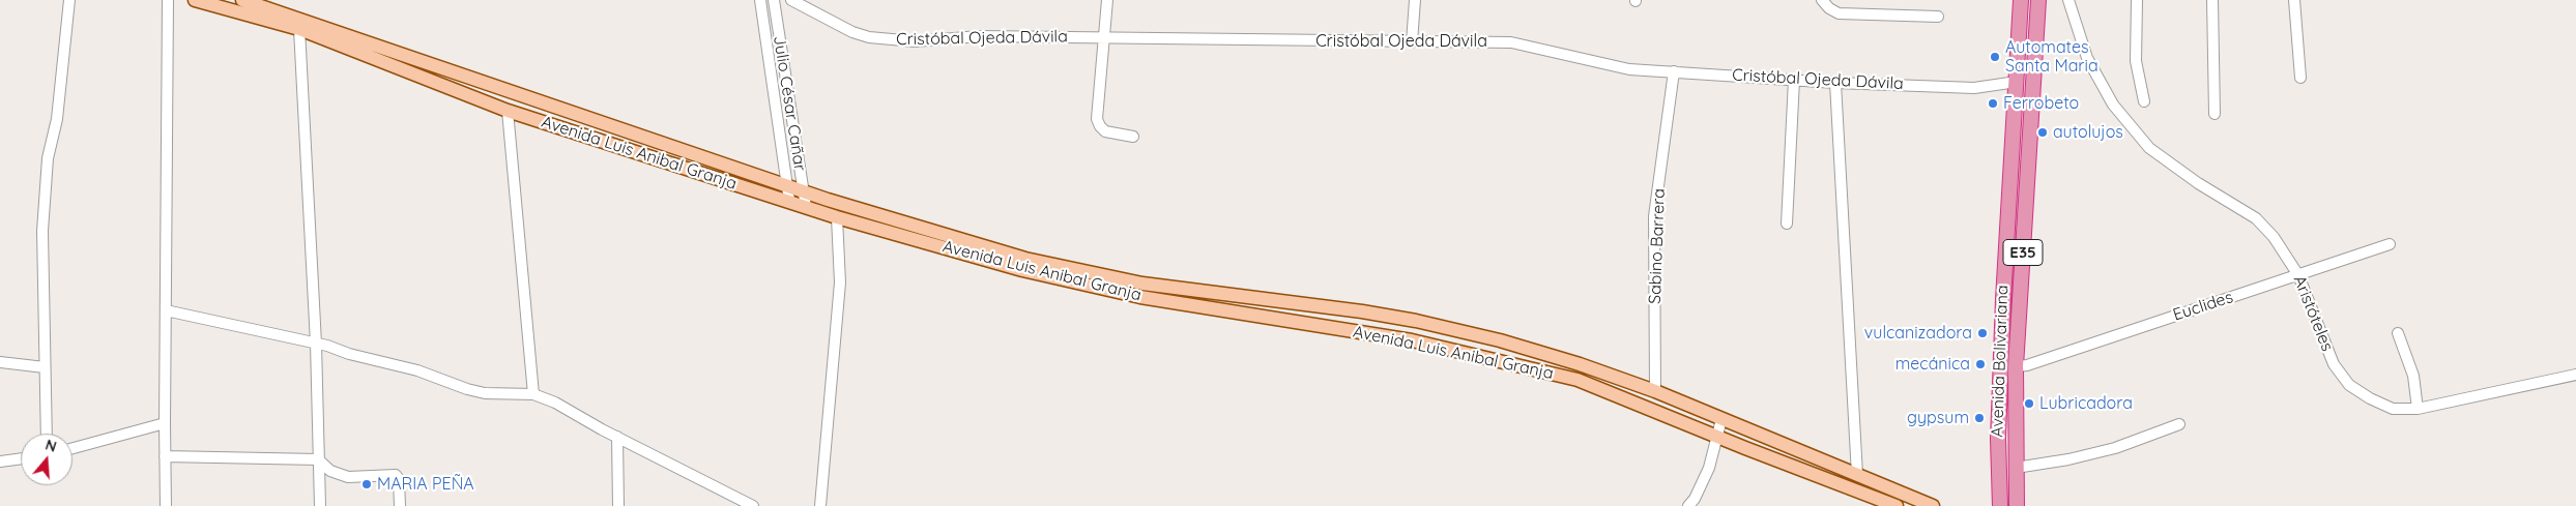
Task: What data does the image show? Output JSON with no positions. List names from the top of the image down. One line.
{"streets":{"highway":["E35","Avenida Bolivariana"],"main road":["Avenida Luis Anibal Granja"],"street":["Cristóbal Ojeda Dávila","Julio César Cañar","Sabino Barrera","Euclides","Aristóteles"]},"crossings":[["Cristóbal Ojeda Dávila","Sabino Barrera"],["Cristóbal Ojeda Dávila","Avenida Bolivariana"],["Julio César Cañar","Avenida Luis Anibal Granja"],["Avenida Luis Anibal Granja","Sabino Barrera"],["Euclides","Aristóteles"],["Euclides","Avenida Bolivariana"]],"places":["Automates Santa Maria","Ferrobeto","autolujos","vulcanizadora","mecánica","Lubricadora","gypsum","MARIA PEÑA"],"north":"top"}
